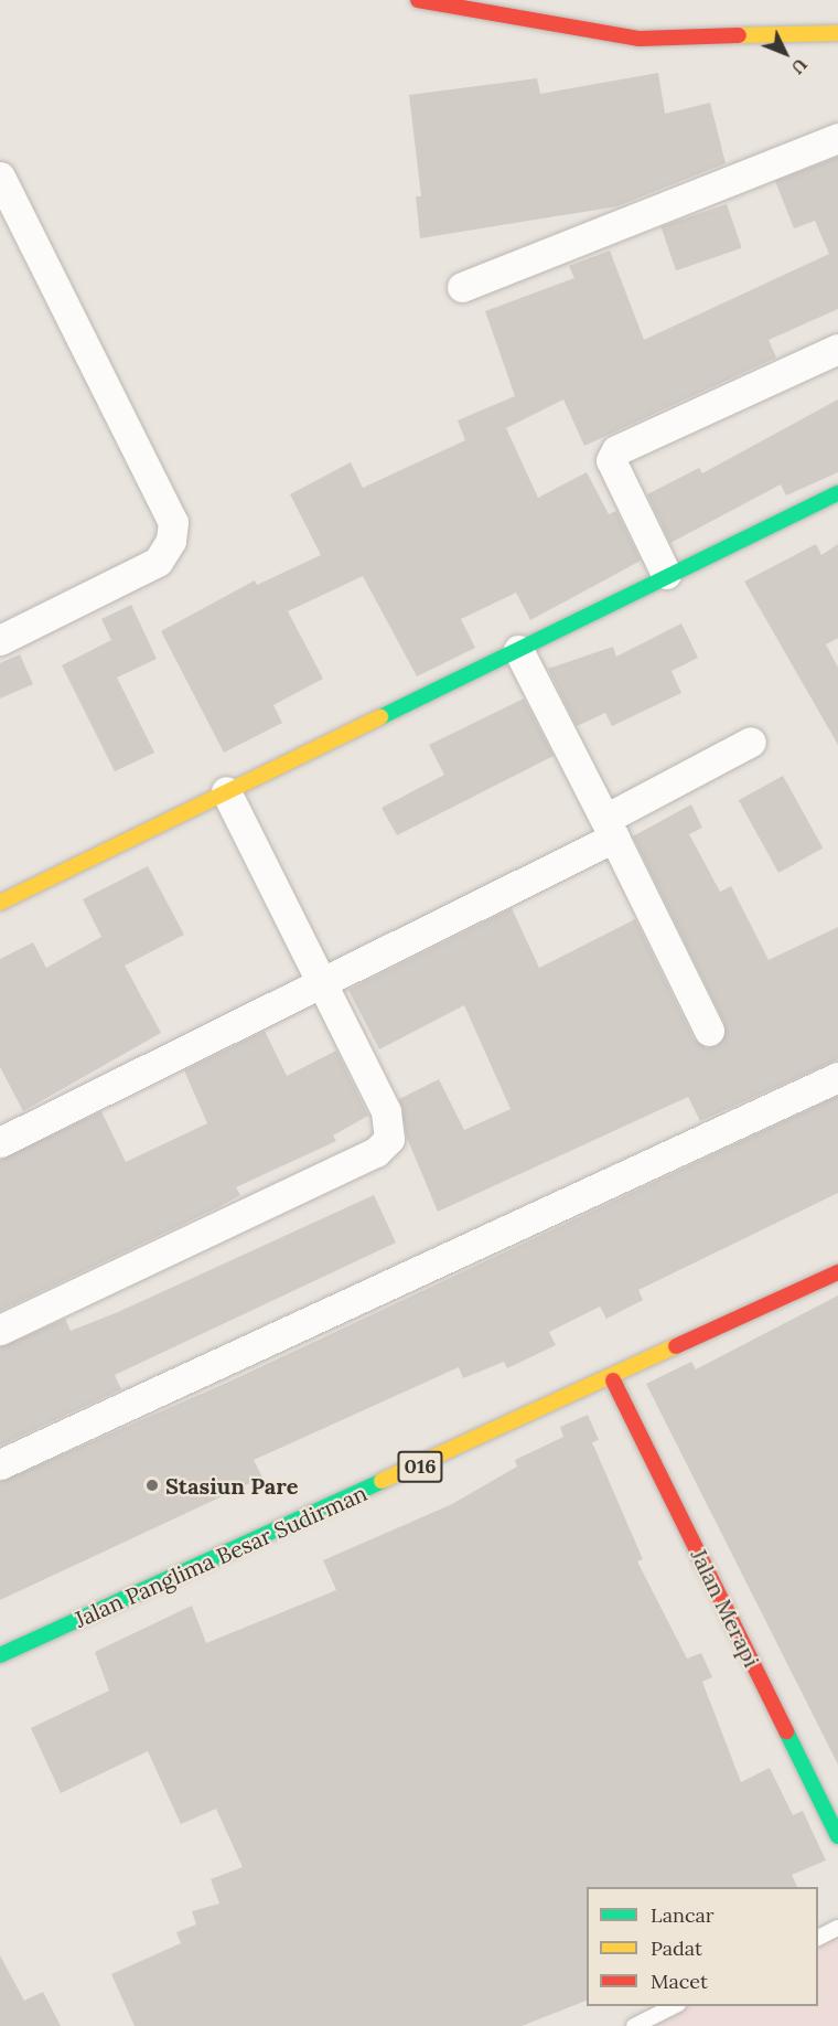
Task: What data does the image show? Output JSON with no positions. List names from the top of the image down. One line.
{"streets":{"street":["016","Jalan Panglima Besar Sudirman","Jalan Merapi"]},"crossings":[["Jalan Panglima Besar Sudirman","Jalan Merapi"]],"places":["Stasiun Pare"],"legend":["Lancar","Padat","Macet"],"north":"bottom right"}
